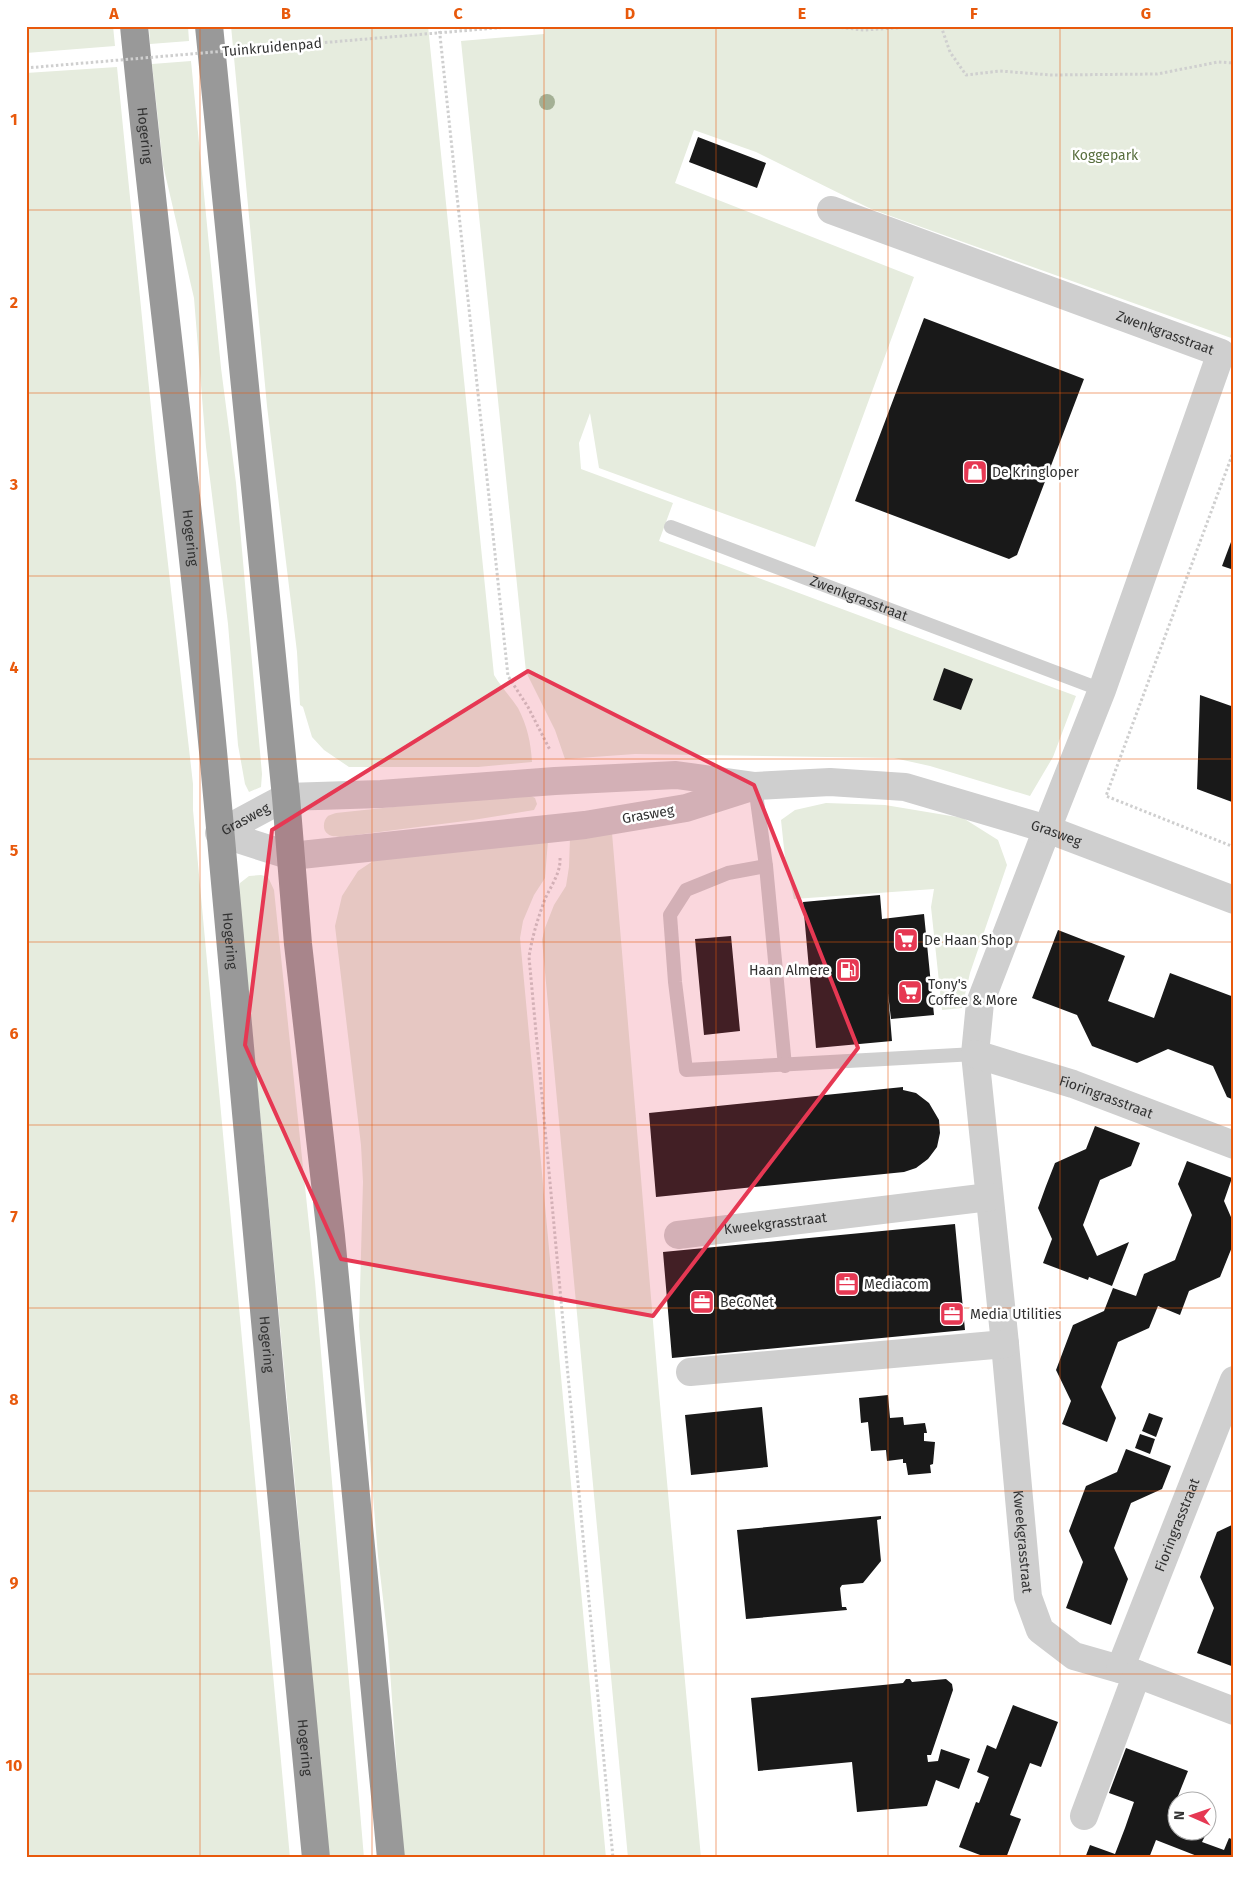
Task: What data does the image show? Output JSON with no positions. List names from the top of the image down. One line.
{"streets":{"highway":["Hogering"],"street":["Zwenkgrasstraat","Grasweg","Fioringrasstraat","Kweekgrasstraat"],"path":["Tuinkruidenpad"]},"crossings":[["Hogering","Grasweg"],["Zwenkgrasstraat","Grasweg"],["Zwenkgrasstraat","Kweekgrasstraat"],["Grasweg","Kweekgrasstraat"],["Fioringrasstraat","Kweekgrasstraat"]],"parks":["Koggepark"],"places":{"shop":["De Kringloper"],"supermarket":["De Haan Shop","Tony's Coffee & More"],"fuel station":["Haan Almere"],"office":["Mediacom","BeCoNet","Media Utilities"]},"north":"left","grid":{"columns":["A","B","C","D","E","F","G"],"rows":["1","2","3","4","5","6","7","8","9","10"]}}
